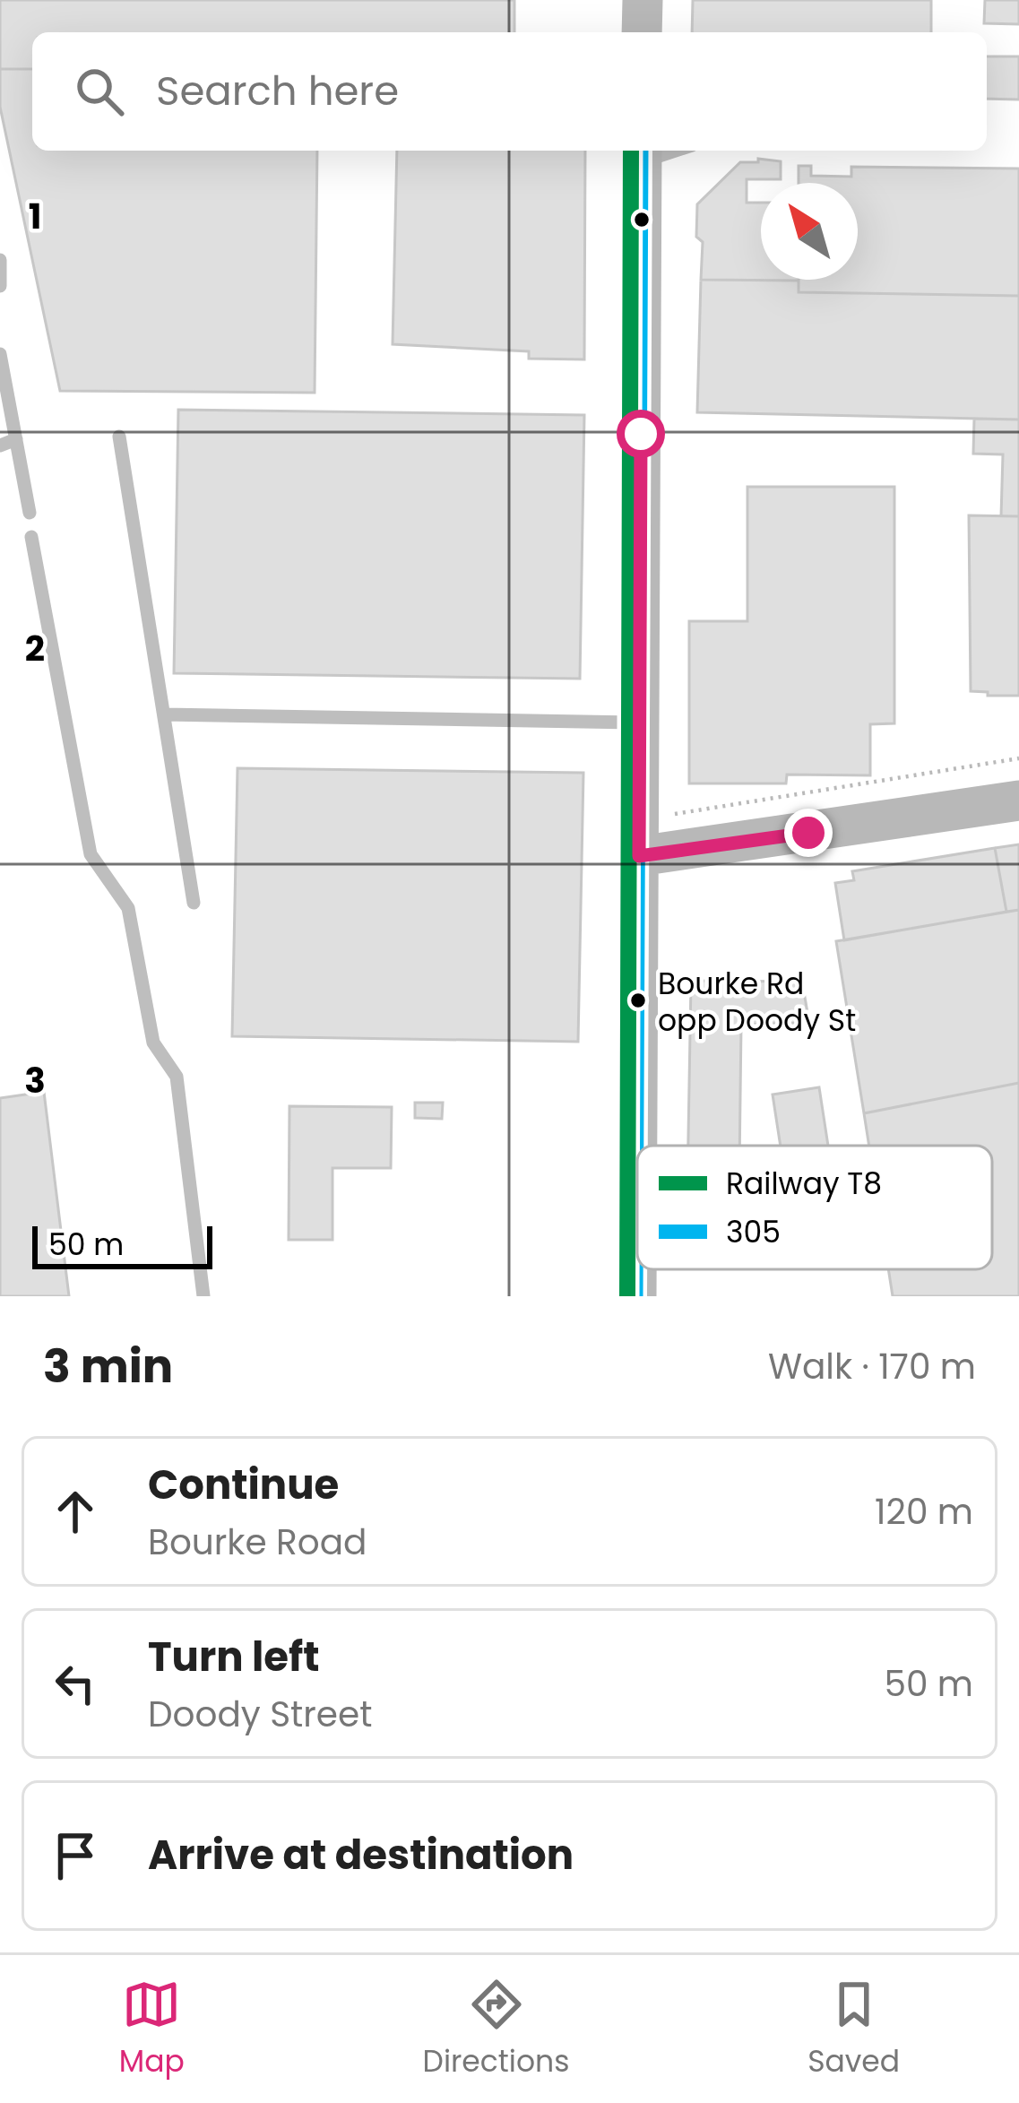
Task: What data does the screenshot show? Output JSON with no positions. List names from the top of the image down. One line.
{"places":["Bourke Rd opp Doody St"],"lines":["rail line T8","transit line 305"],"legend":["Railway T8","305"],"scale_bar":"50 m","north":"top left","page":{"search":"Search here","scale":"50 m","heading":["3 min","Walk · 170 m"],"list":[["Continue","Bourke Road","120 m"],["Turn left","Doody Street","50 m"],"Arrive at destination"],"nav":["Map","Directions","Saved"]},"grid":{"rows":["1","2","3"]}}
